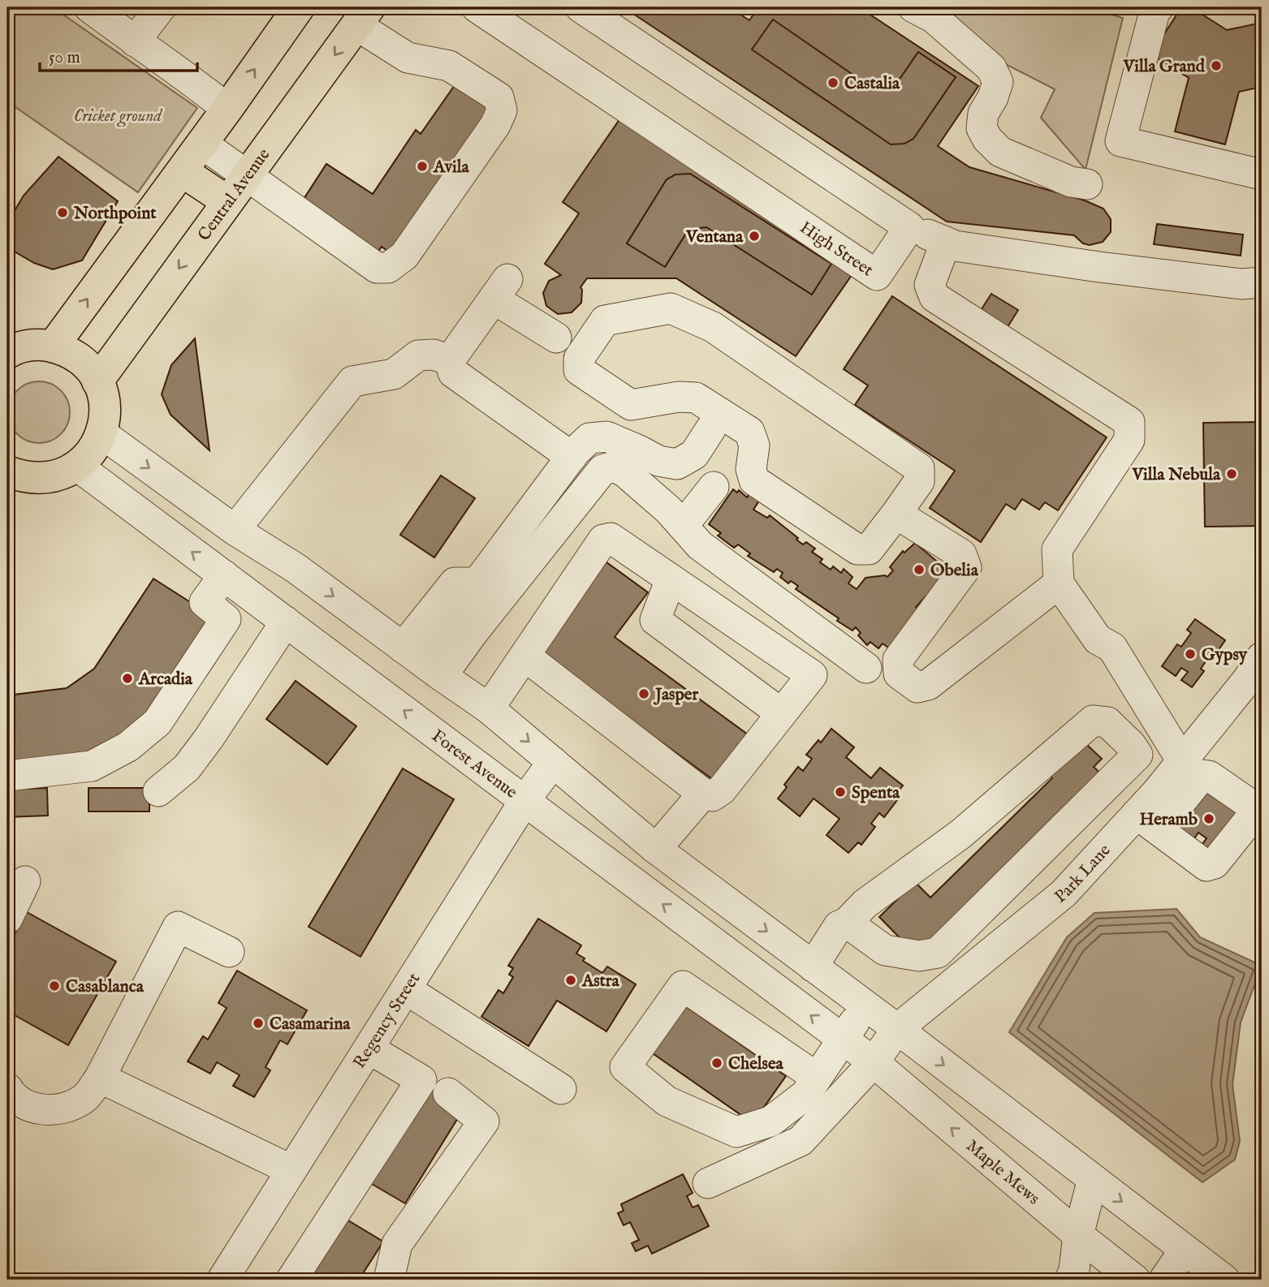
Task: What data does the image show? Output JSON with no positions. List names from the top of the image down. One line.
{"streets":{"main road":["Central Avenue"],"street":["High Street","Forest Avenue","Park Lane","Regency Street","Maple Mews"]},"crossings":[["Forest Avenue","Park Lane"],["Forest Avenue","Regency Street"],["Forest Avenue","Maple Mews"],["Park Lane","Maple Mews"]],"parks":["Cricket ground"],"places":["Villa Grand","Castalia","Avila","Northpoint","Ventana","Villa Nebula","Obelia","Gypsy","Arcadia","Jasper","Spenta","Heramb","Astra","Casablanca","Casamarina","Chelsea"],"scale_bar":"50 m"}
